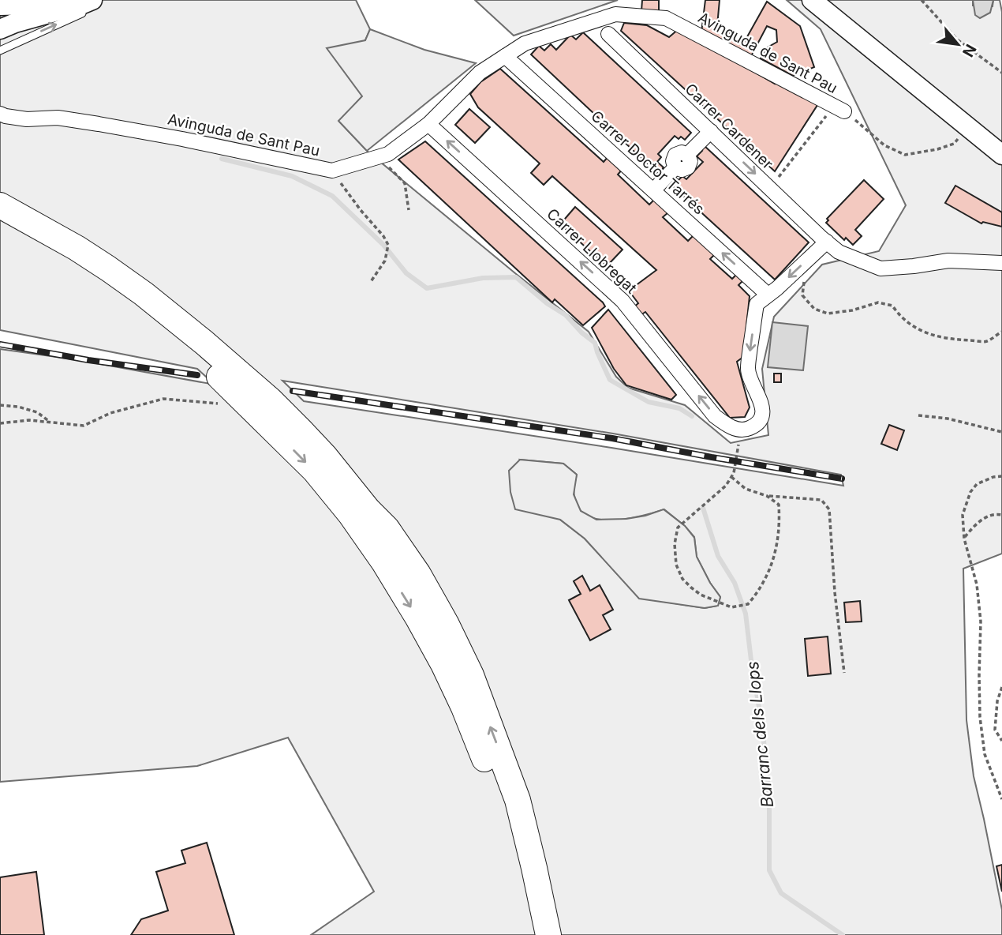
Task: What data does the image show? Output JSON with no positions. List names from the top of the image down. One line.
{"streets":{"street":["Avinguda de Sant Pau","Carrer Cardener","Carrer Doctor Tarrés","Carrer Llobregat"]},"crossings":[["Avinguda de Sant Pau","Carrer Doctor Tarrés"],["Avinguda de Sant Pau","Carrer Llobregat"]],"one_way":["Carrer Doctor Tarrés","Carrer Llobregat"],"water":["Barranc dels Llops"],"north":"bottom right"}
